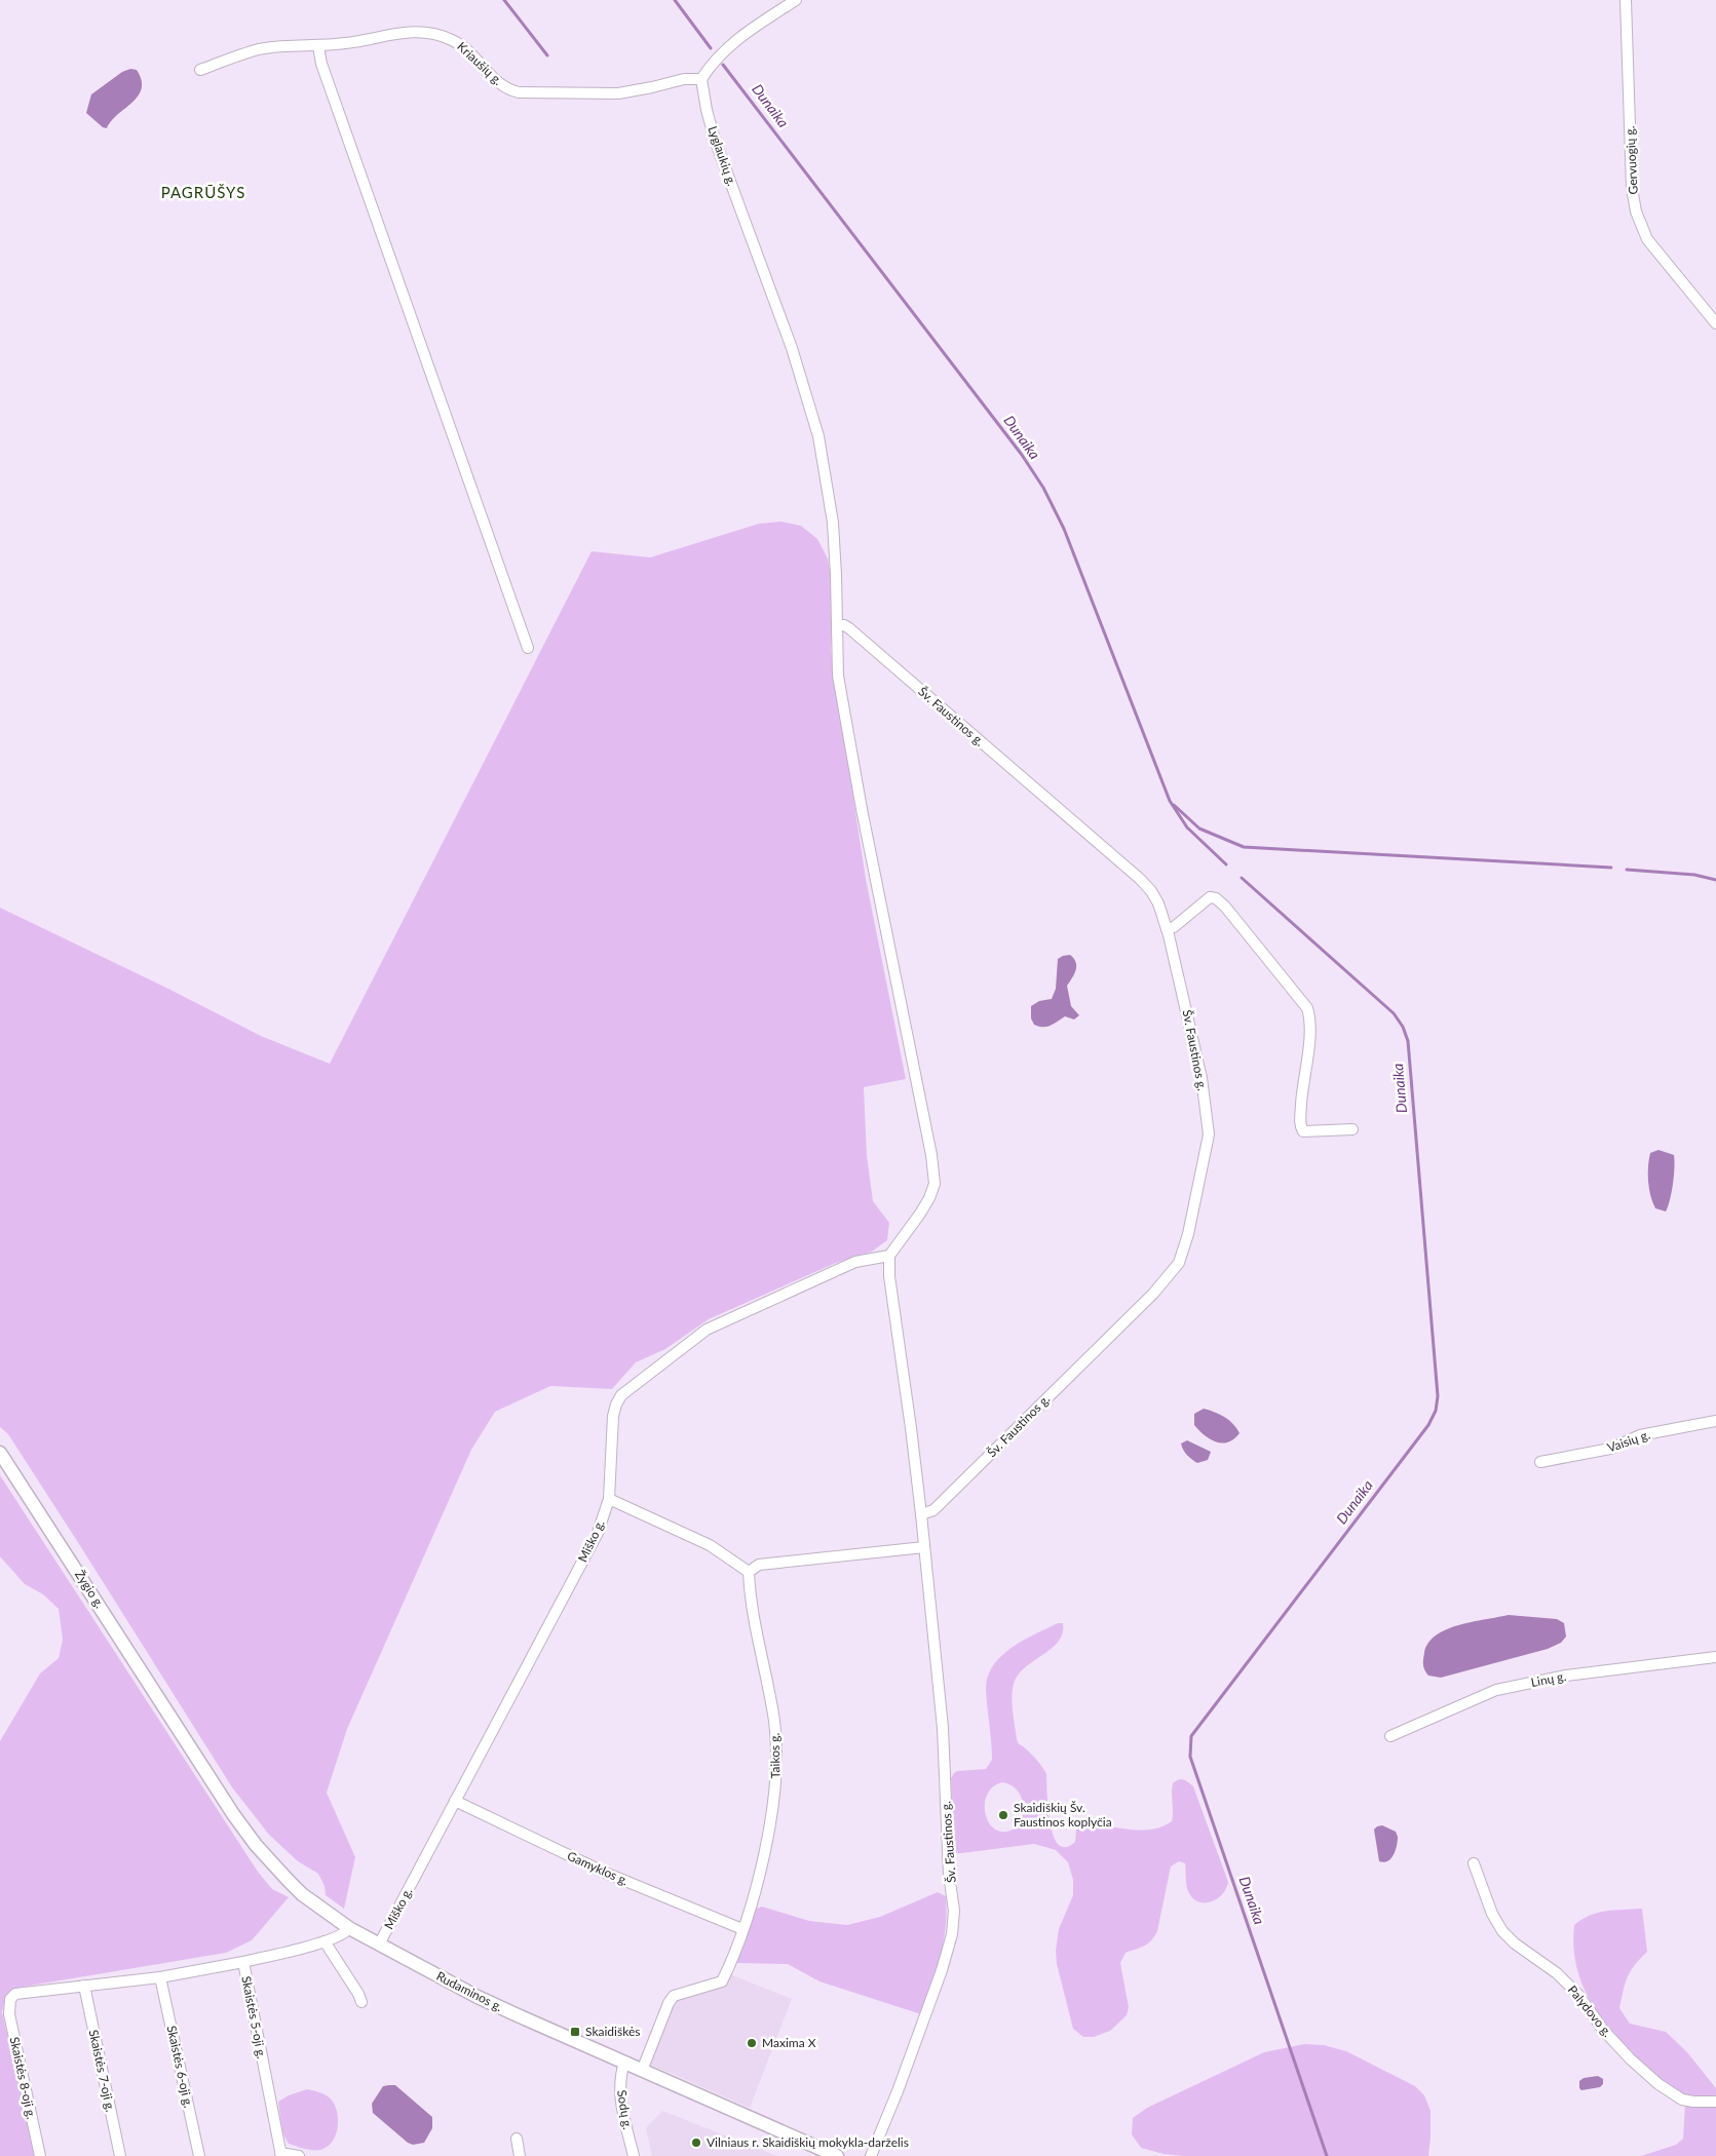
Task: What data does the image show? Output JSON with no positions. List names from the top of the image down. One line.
{"streets":{"main road":["Žygio g.","Rudaminos g."],"street":["Kriaušių g.","Lyglaukių g.","Gervuogių g.","Šv. Faustinos g.","Vaisių g.","Miško g.","Linų g.","Taikos g.","Gamyklos g.","Palydovo g.","Skaistės 5-oji g.","Skaistės 6-oji g.","Skaistės 7-oji g.","Skaistės 8-oji g.","Sodų g."]},"crossings":[["Kriaušių g.","Lyglaukių g."],["Lyglaukių g.","Šv. Faustinos g."],["Šv. Faustinos g.","Miško g."],["Miško g.","Gamyklos g."],["Miško g.","Rudaminos g."],["Žygio g.","Rudaminos g."],["Taikos g.","Gamyklos g."],["Taikos g.","Rudaminos g."],["Rudaminos g.","Skaistės 5-oji g."],["Rudaminos g.","Sodų g."],["Skaistės 7-oji g.","Skaistės 8-oji g."]],"districts":["PAGRŪŠYS"],"water":["Dunaika"],"places":{"other":["Skaidiškių Šv. Faustinos koplyčia","Maxima X","Vilniaus r. Skaidiškių mokykla-darželis"],"transit":["Skaidiškės"]}}
